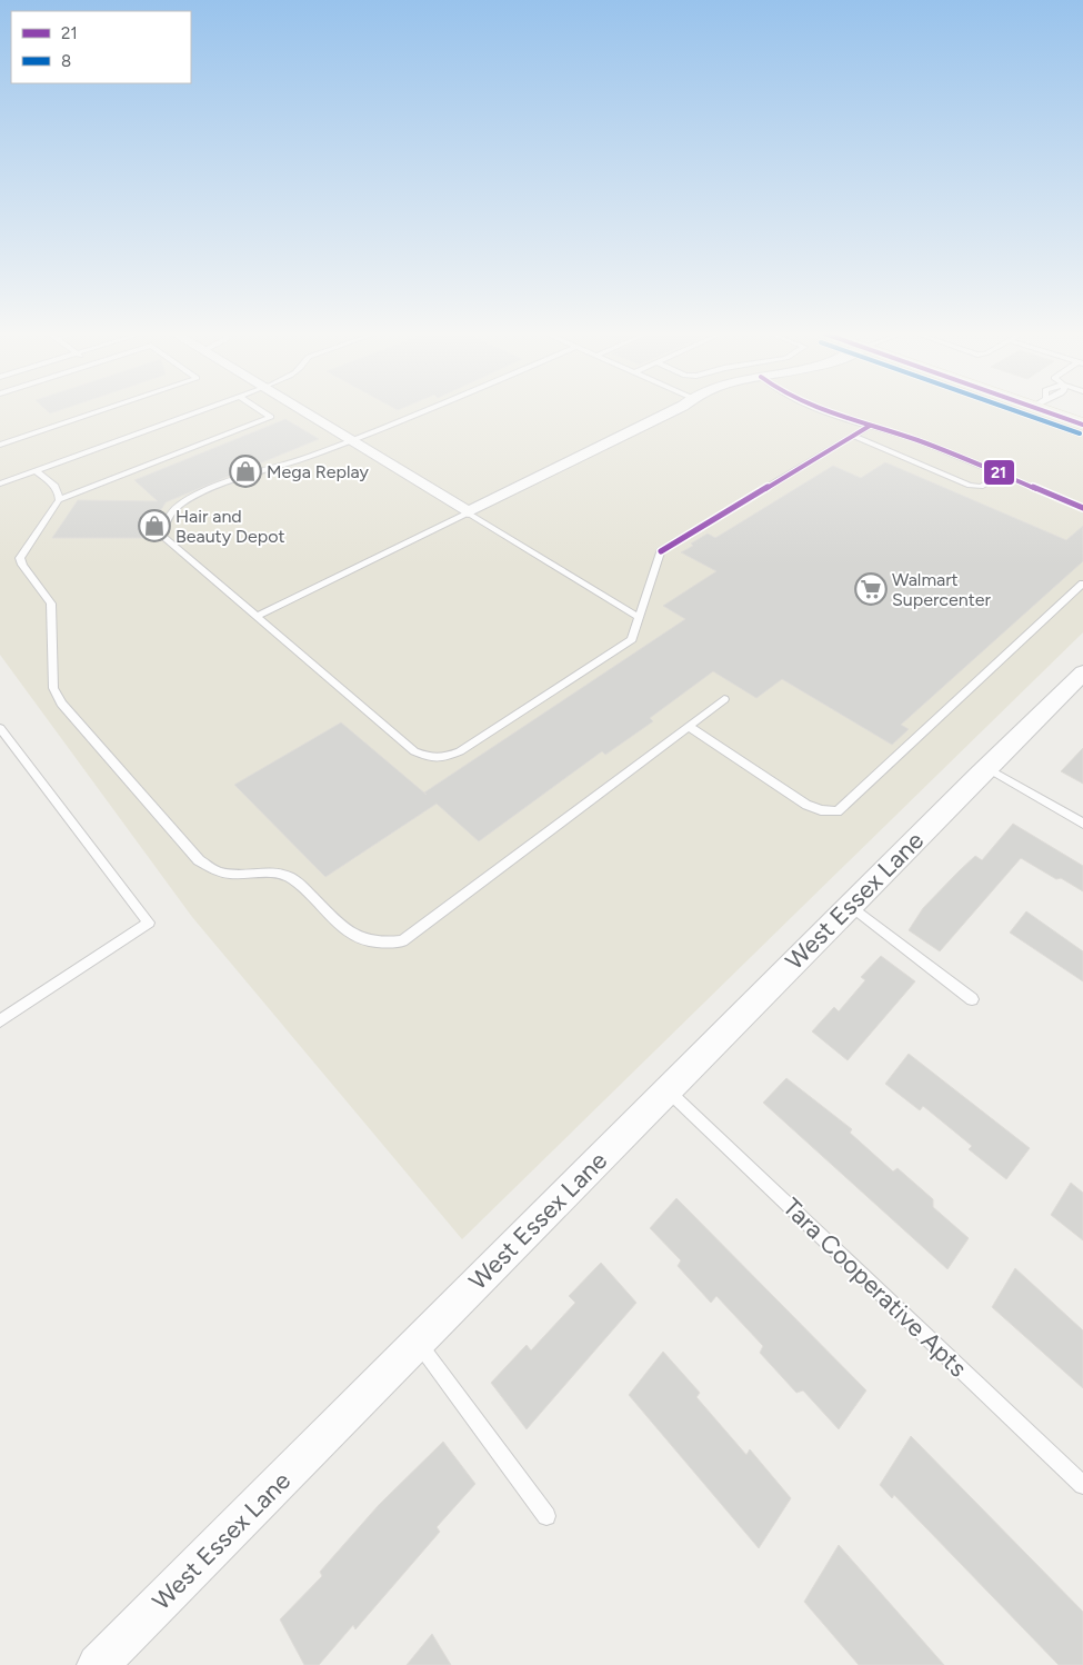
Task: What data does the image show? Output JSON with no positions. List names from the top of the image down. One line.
{"streets":{"street":["West Essex Lane"],"lane":["Tara Cooperative Apts"]},"crossings":[["West Essex Lane","Tara Cooperative Apts"]],"places":{"shop":["Mega Replay","Hair and Beauty Depot"],"supermarket":["Walmart Supercenter"]},"lines":["transit line 21","transit line 8"],"legend":["21","8"]}
